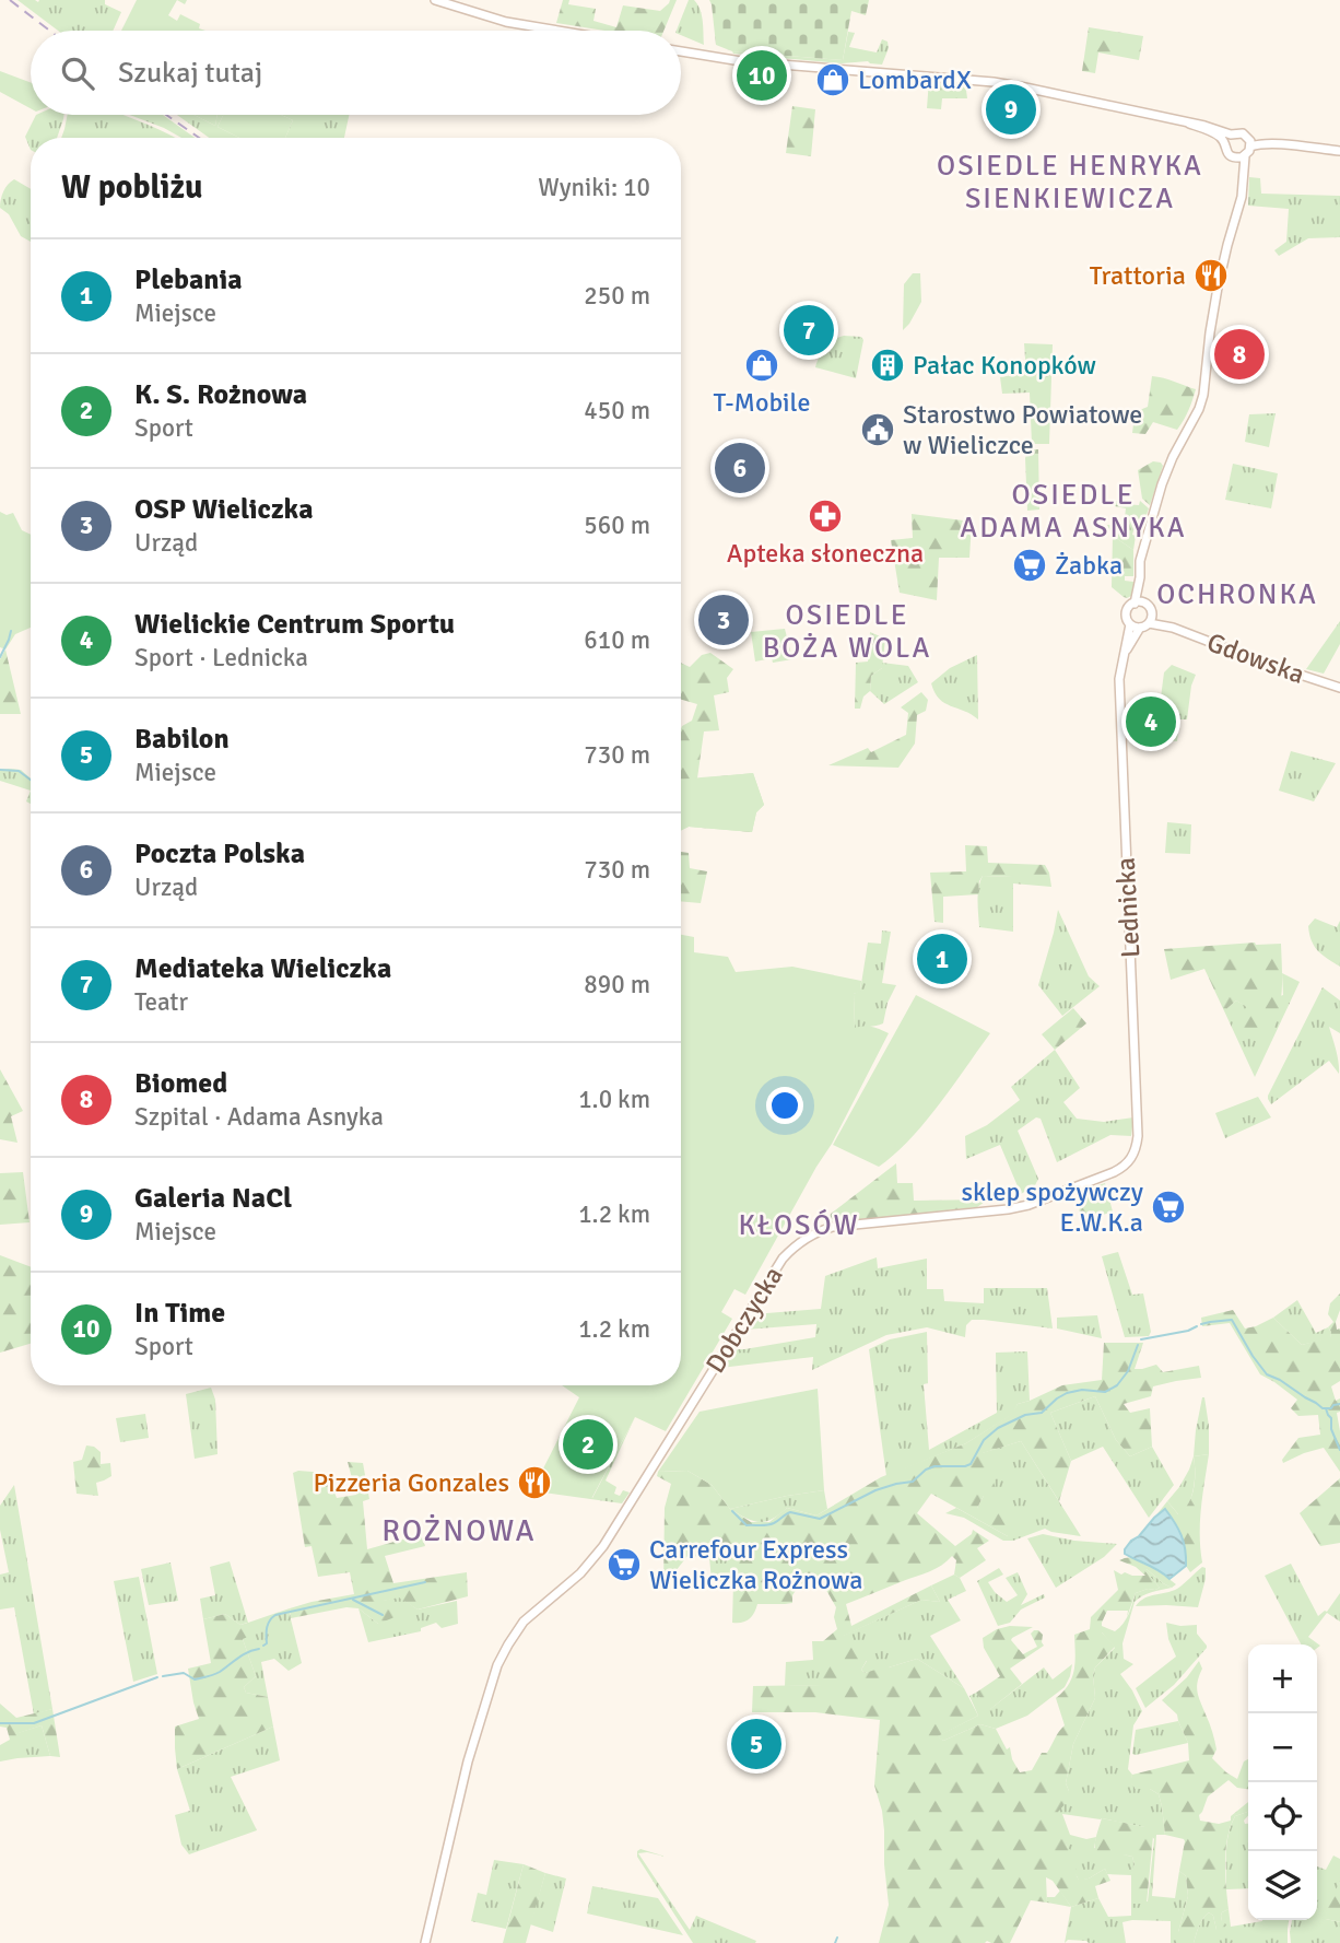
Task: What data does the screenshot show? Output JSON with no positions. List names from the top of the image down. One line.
{"streets":{"main road":["Gdowska","Lednicka","Dobczycka"]},"crossings":[["Gdowska","Lednicka"],["Lednicka","Dobczycka"]],"districts":["OSIEDLE HENRYKA SIENKIEWICZA","OSIEDLE ADAMA ASNYKA","OCHRONKA","OSIEDLE BOŻA WOLA","KŁOSÓW","ROŻNOWA"],"places":{"shop":["LombardX","T-Mobile"],"restaurant":["Trattoria","Pizzeria Gonzales"],"building":["Pałac Konopków"],"public building":["Starostwo Powiatowe w Wieliczce"],"pharmacy":["Apteka słoneczna"],"supermarket":["Żabka","sklep spożywczy E.W.K.a","Carrefour Express Wieliczka Rożnowa"]},"page":{"search":"Szukaj tutaj","pins":["10","9","7","8","6","3","4","1","2","5"],"heading":["W pobliżu","Wyniki: 10"],"list":[{"mark":"1","name":"Plebania","note":"Miejsce","value":"250 m"},{"mark":"2","name":"K. S. Rożnowa","note":"Sport","value":"450 m"},{"mark":"3","name":"OSP Wieliczka","note":"Urząd","value":"560 m"},{"mark":"4","name":"Wielickie Centrum Sportu","note":"Sport · Lednicka","value":"610 m"},{"mark":"5","name":"Babilon","note":"Miejsce","value":"730 m"},{"mark":"6","name":"Poczta Polska","note":"Urząd","value":"730 m"},{"mark":"7","name":"Mediateka Wieliczka","note":"Teatr","value":"890 m"},{"mark":"8","name":"Biomed","note":"Szpital · Adama Asnyka","value":"1.0 km"},{"mark":"9","name":"Galeria NaCl","note":"Miejsce","value":"1.2 km"},{"mark":"10","name":"In Time","note":"Sport","value":"1.2 km"}],"map_buttons":["+","−"]}}
